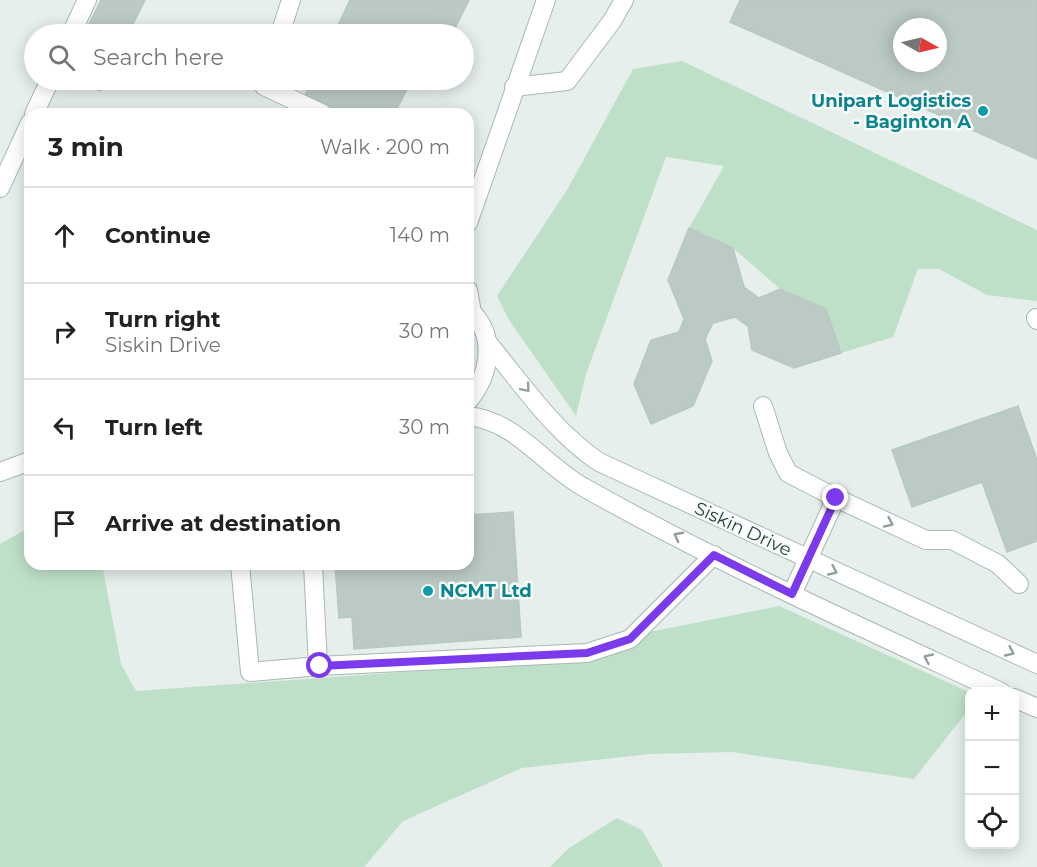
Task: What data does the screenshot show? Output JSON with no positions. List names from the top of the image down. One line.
{"streets":{"street":["Siskin Drive"]},"places":["Unipart Logistics - Baginton A","NCMT Ltd"],"north":"right","page":{"search":"Search here","heading":["3 min","Walk · 200 m"],"list":[["Continue","140 m"],["Turn right","Siskin Drive","30 m"],["Turn left","30 m"],"Arrive at destination"],"map_buttons":["+","−"]}}
